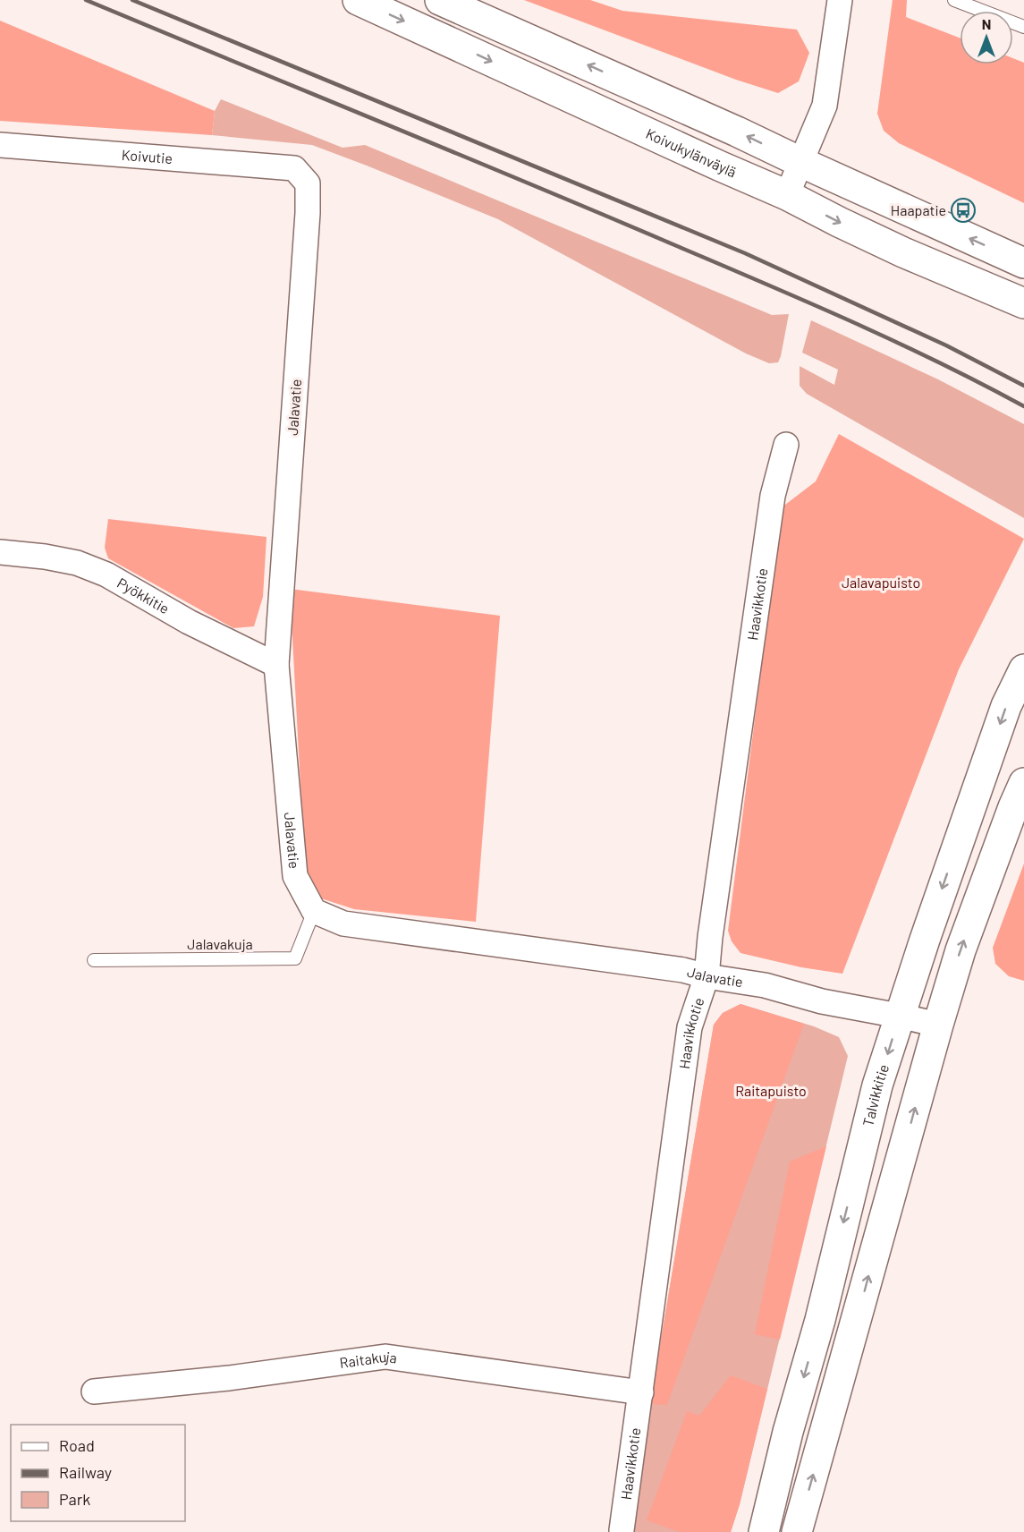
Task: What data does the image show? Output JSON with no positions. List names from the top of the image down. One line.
{"streets":{"main road":["Koivukylänväylä","Talvikkitie"],"street":["Koivutie","Jalavatie","Pyökkitie","Haavikkotie","Raitakuja"],"lane":["Jalavakuja"]},"crossings":[["Koivutie","Jalavatie"],["Jalavatie","Pyökkitie"],["Jalavatie","Haavikkotie"],["Jalavatie","Jalavakuja"],["Jalavatie","Talvikkitie"],["Haavikkotie","Raitakuja"]],"parks":["Jalavapuisto","Raitapuisto"],"places":{"bus stop":["Haapatie"]},"legend":["Road","Railway","Park"],"north":"top"}
